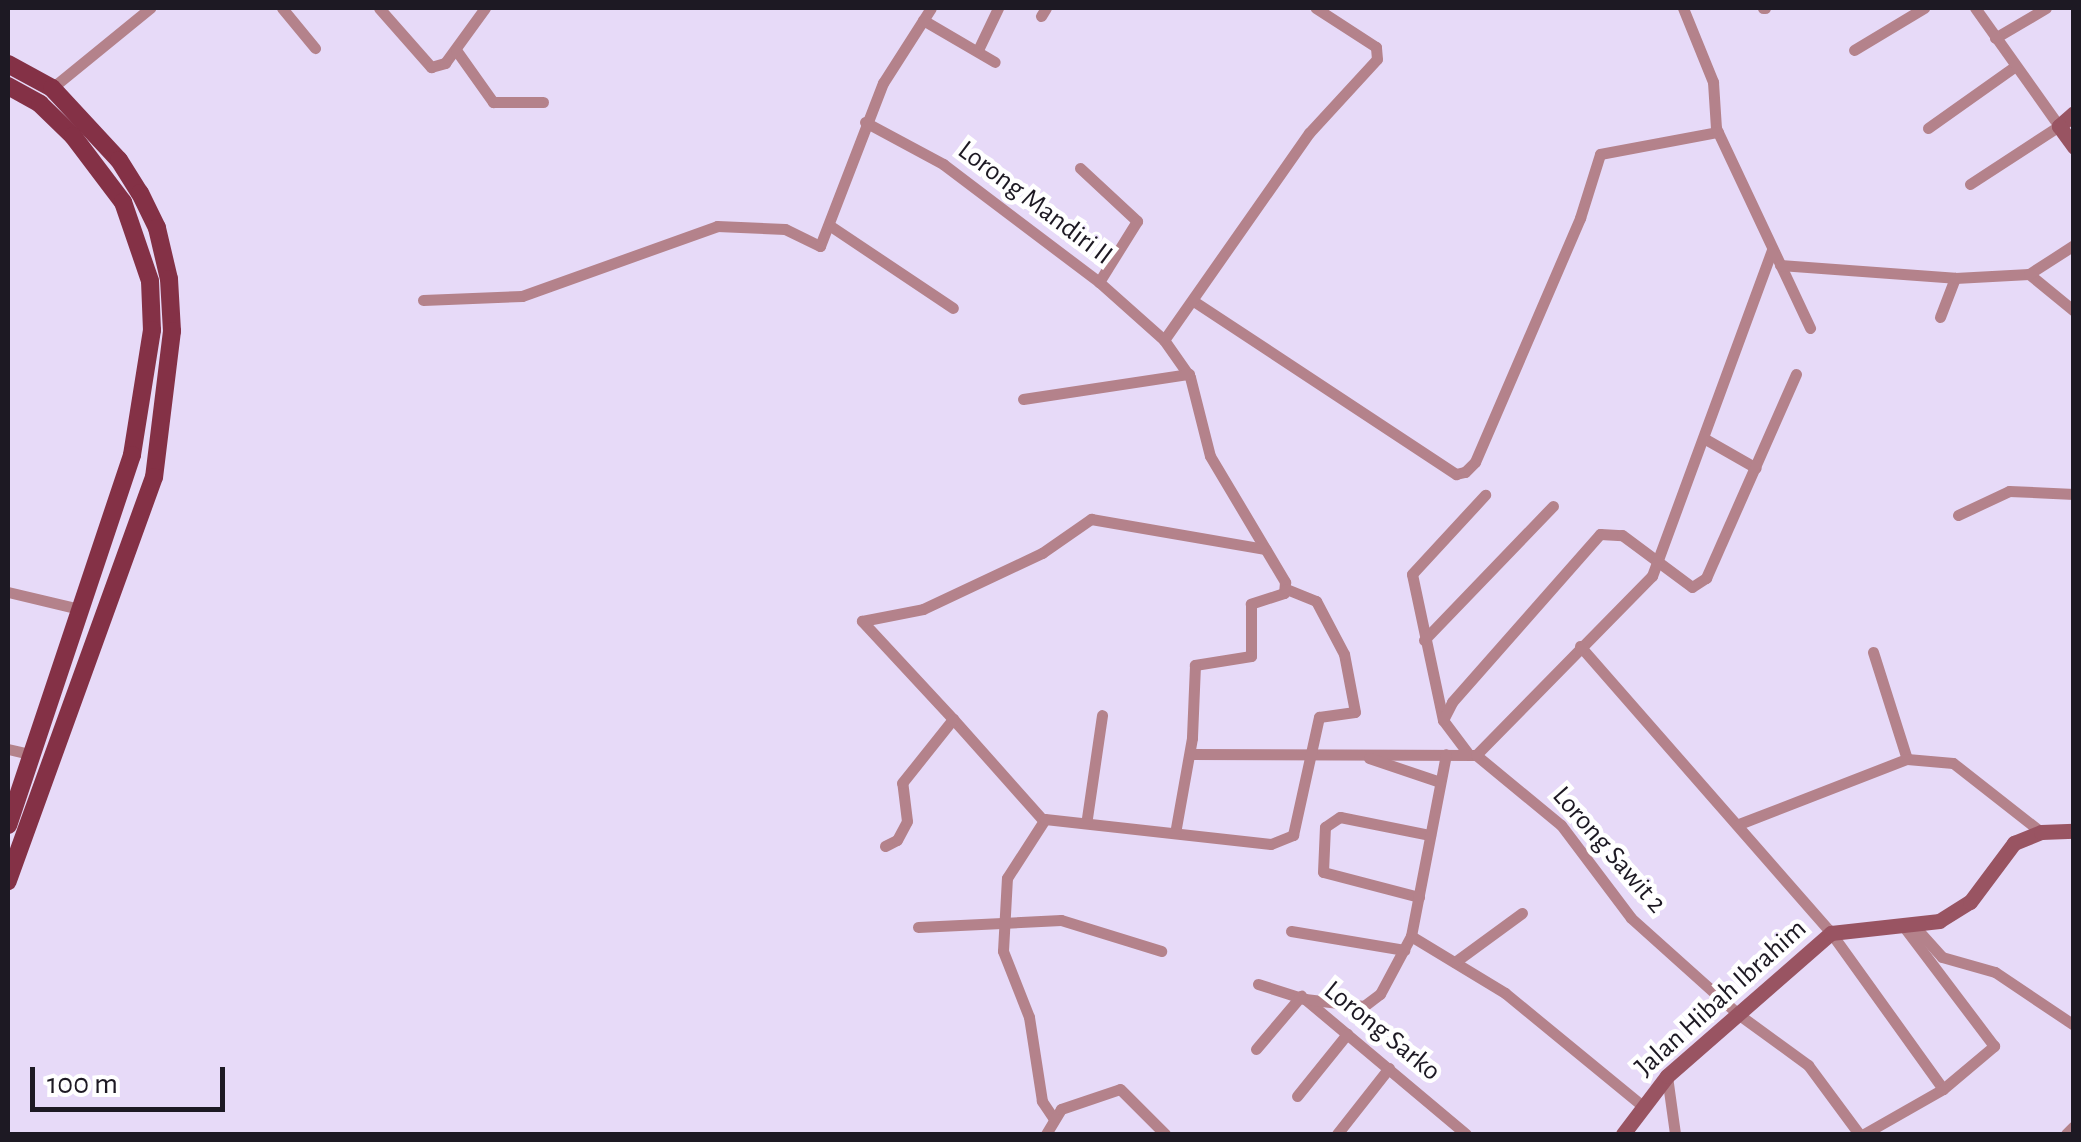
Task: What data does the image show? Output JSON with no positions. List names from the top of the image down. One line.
{"streets":{"street":["Lorong Mandiri II","Lorong Sawit 2","Jalan Hibah Ibrahim","Lorong Sarko"]},"crossings":[["Lorong Sawit 2","Jalan Hibah Ibrahim"]],"scale_bar":"100 m"}
